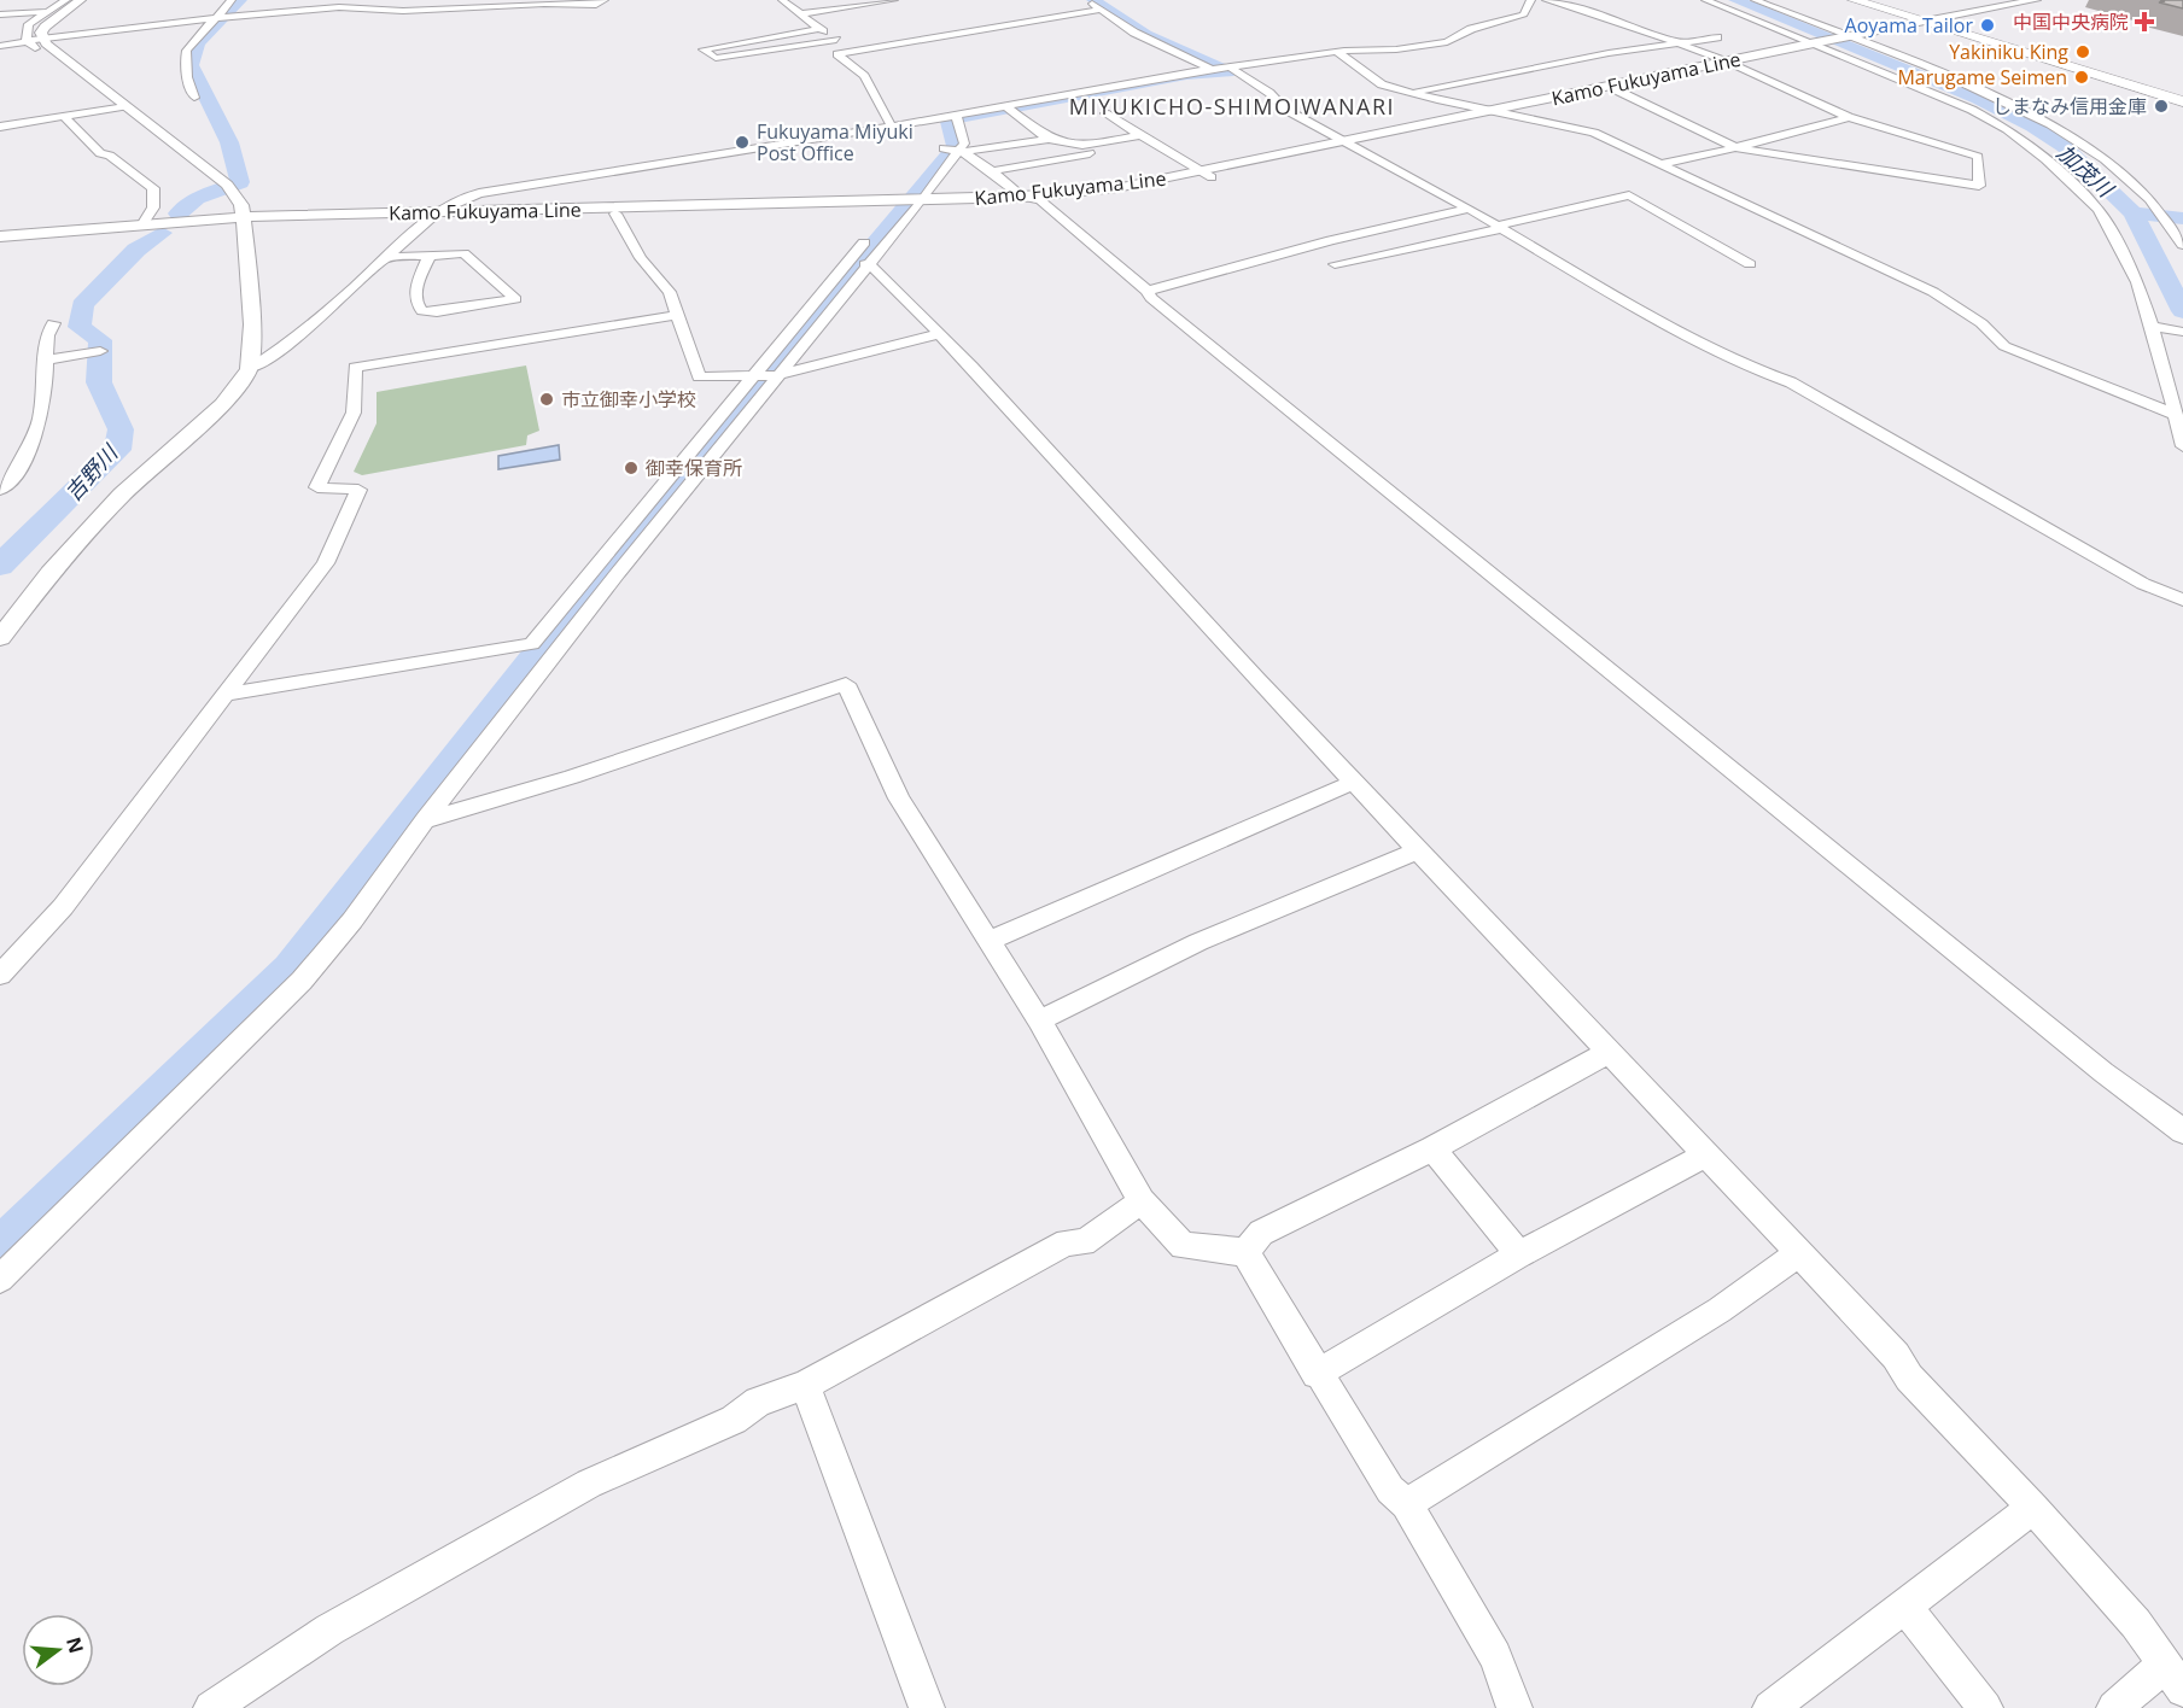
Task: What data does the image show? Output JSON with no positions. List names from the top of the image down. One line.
{"streets":{"main road":["Kamo Fukuyama Line"]},"districts":["MIYUKICHO-SHIMOIWANARI"],"water":["加茂川","吉野川"],"places":{"health":["中国中央病院"],"other":["Aoyama Tailor","Yakiniku King","Marugame Seimen","しまなみ信用金庫","Fukuyama Miyuki Post Office","市立御幸小学校","御幸保育所"]},"north":"right"}
